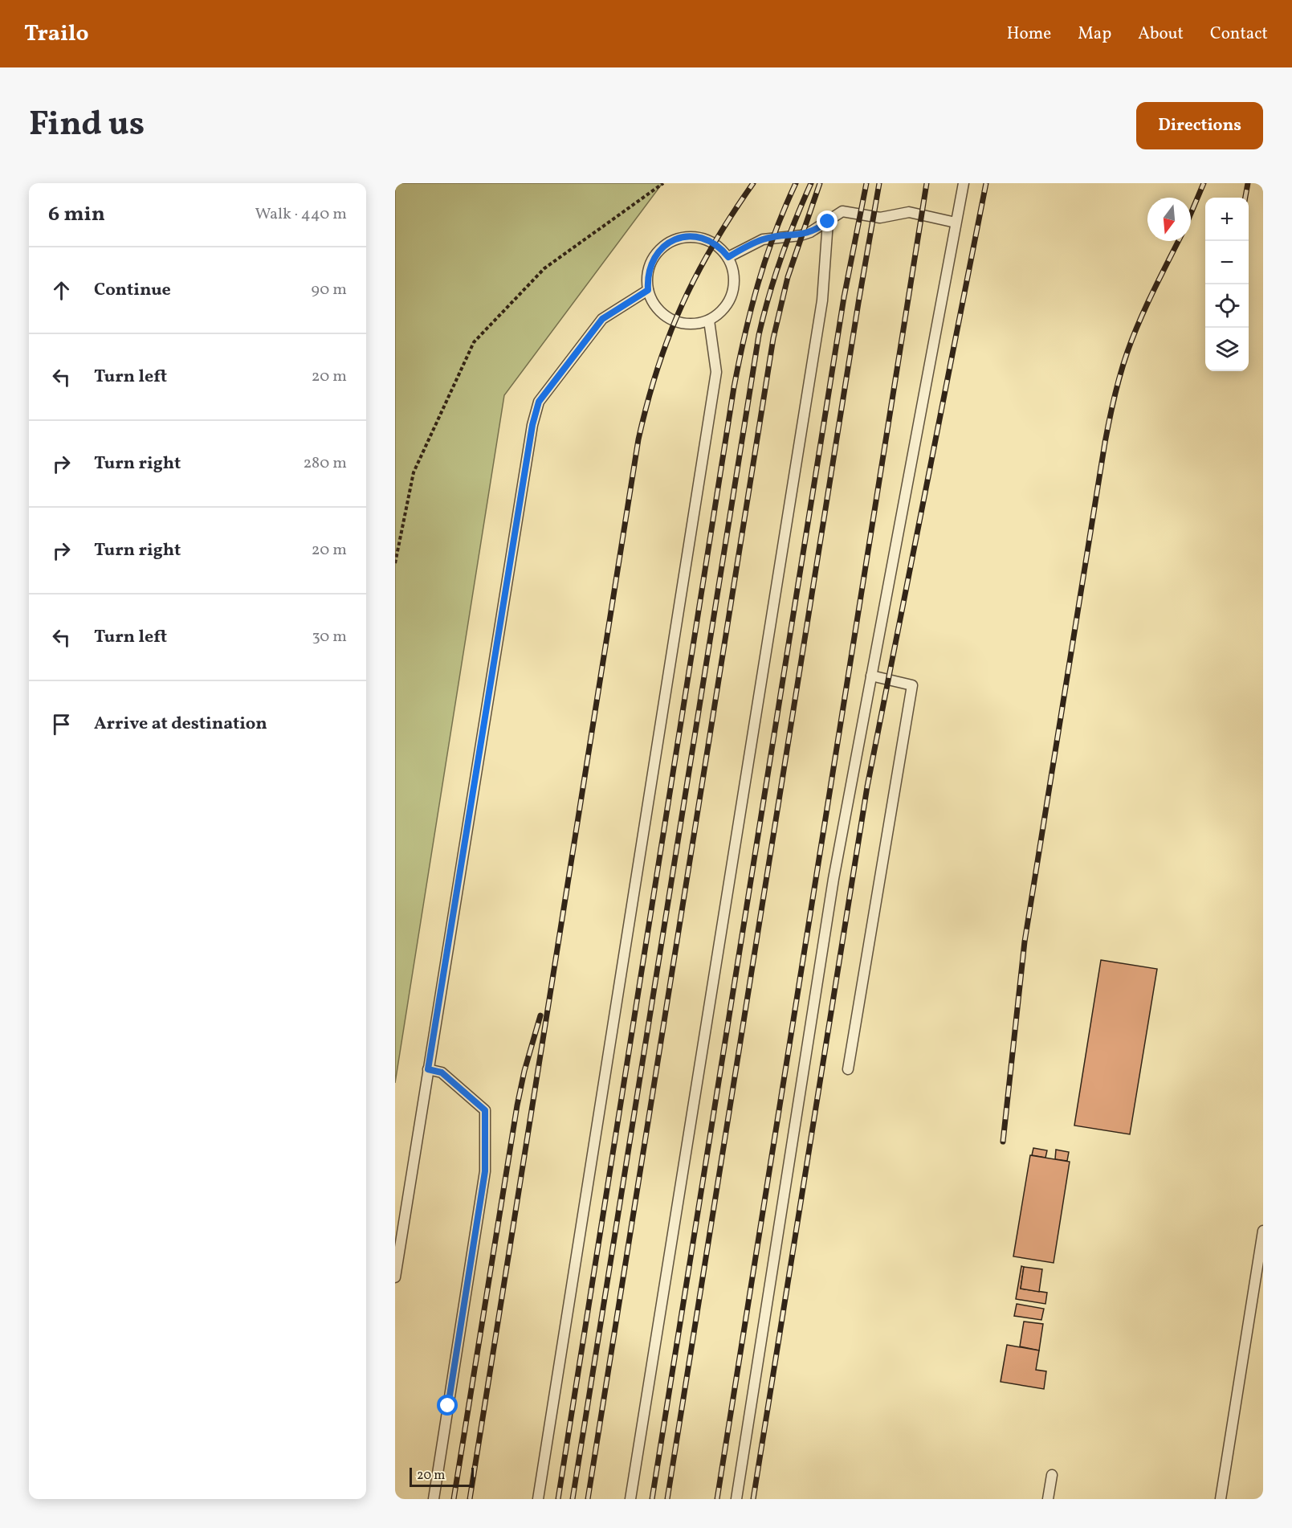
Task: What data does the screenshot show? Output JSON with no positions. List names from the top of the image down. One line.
{"scale_bar":"20 m","north":"bottom","page":{"header":"Trailo","nav":["Home","Map","About","Contact"],"title":"Find us","buttons":"Directions","heading":["6 min","Walk · 440 m"],"map_buttons":["+","−"],"list":[["Continue","90 m"],["Turn left","20 m"],["Turn right","280 m"],["Turn right","20 m"],["Turn left","30 m"],"Arrive at destination"],"scale":"20 m"}}
